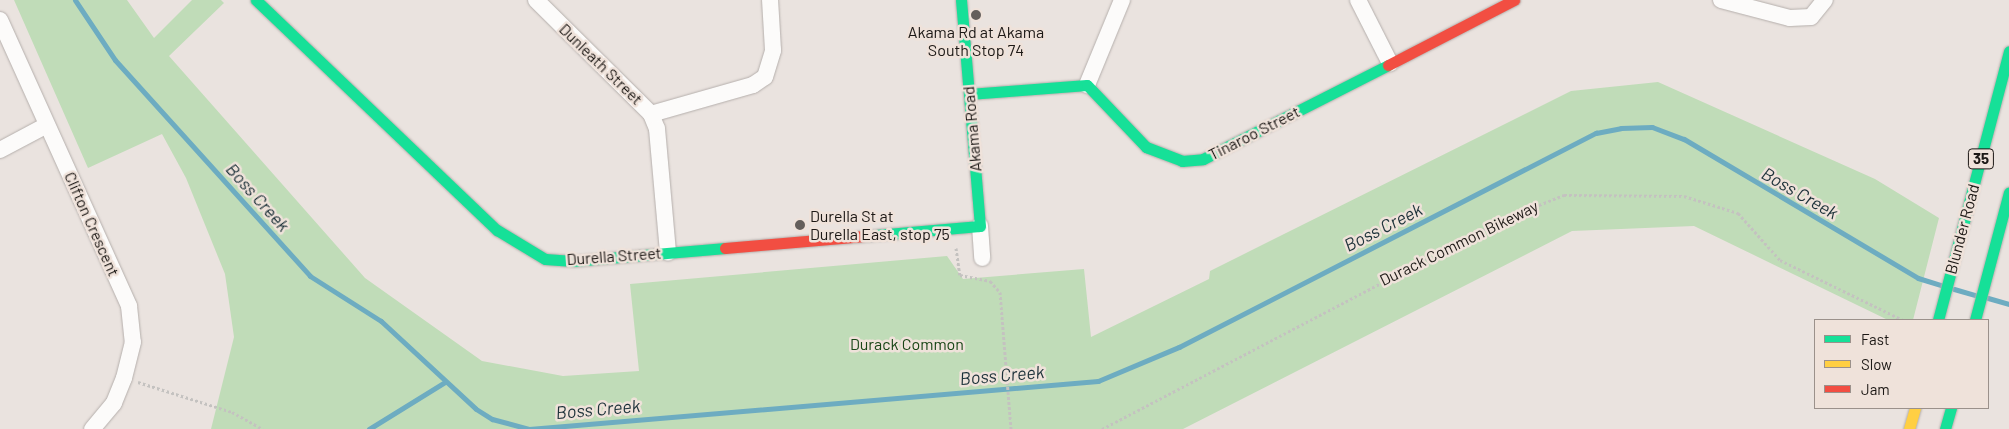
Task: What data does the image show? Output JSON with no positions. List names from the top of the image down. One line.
{"streets":{"street":["Dunleath Street","Akama Road","Tinaroo Street","35","Clifton Crescent","Blunder Road","Durella Street"],"path":["Durack Common Bikeway"]},"crossings":[["Dunleath Street","Durella Street"],["Akama Road","Durella Street"]],"water":["Boss Creek"],"parks":["Durack Common"],"places":["Akama Rd at Akama South Stop 74","Durella St at Durella East, stop 75"],"legend":["Fast","Slow","Jam"]}
